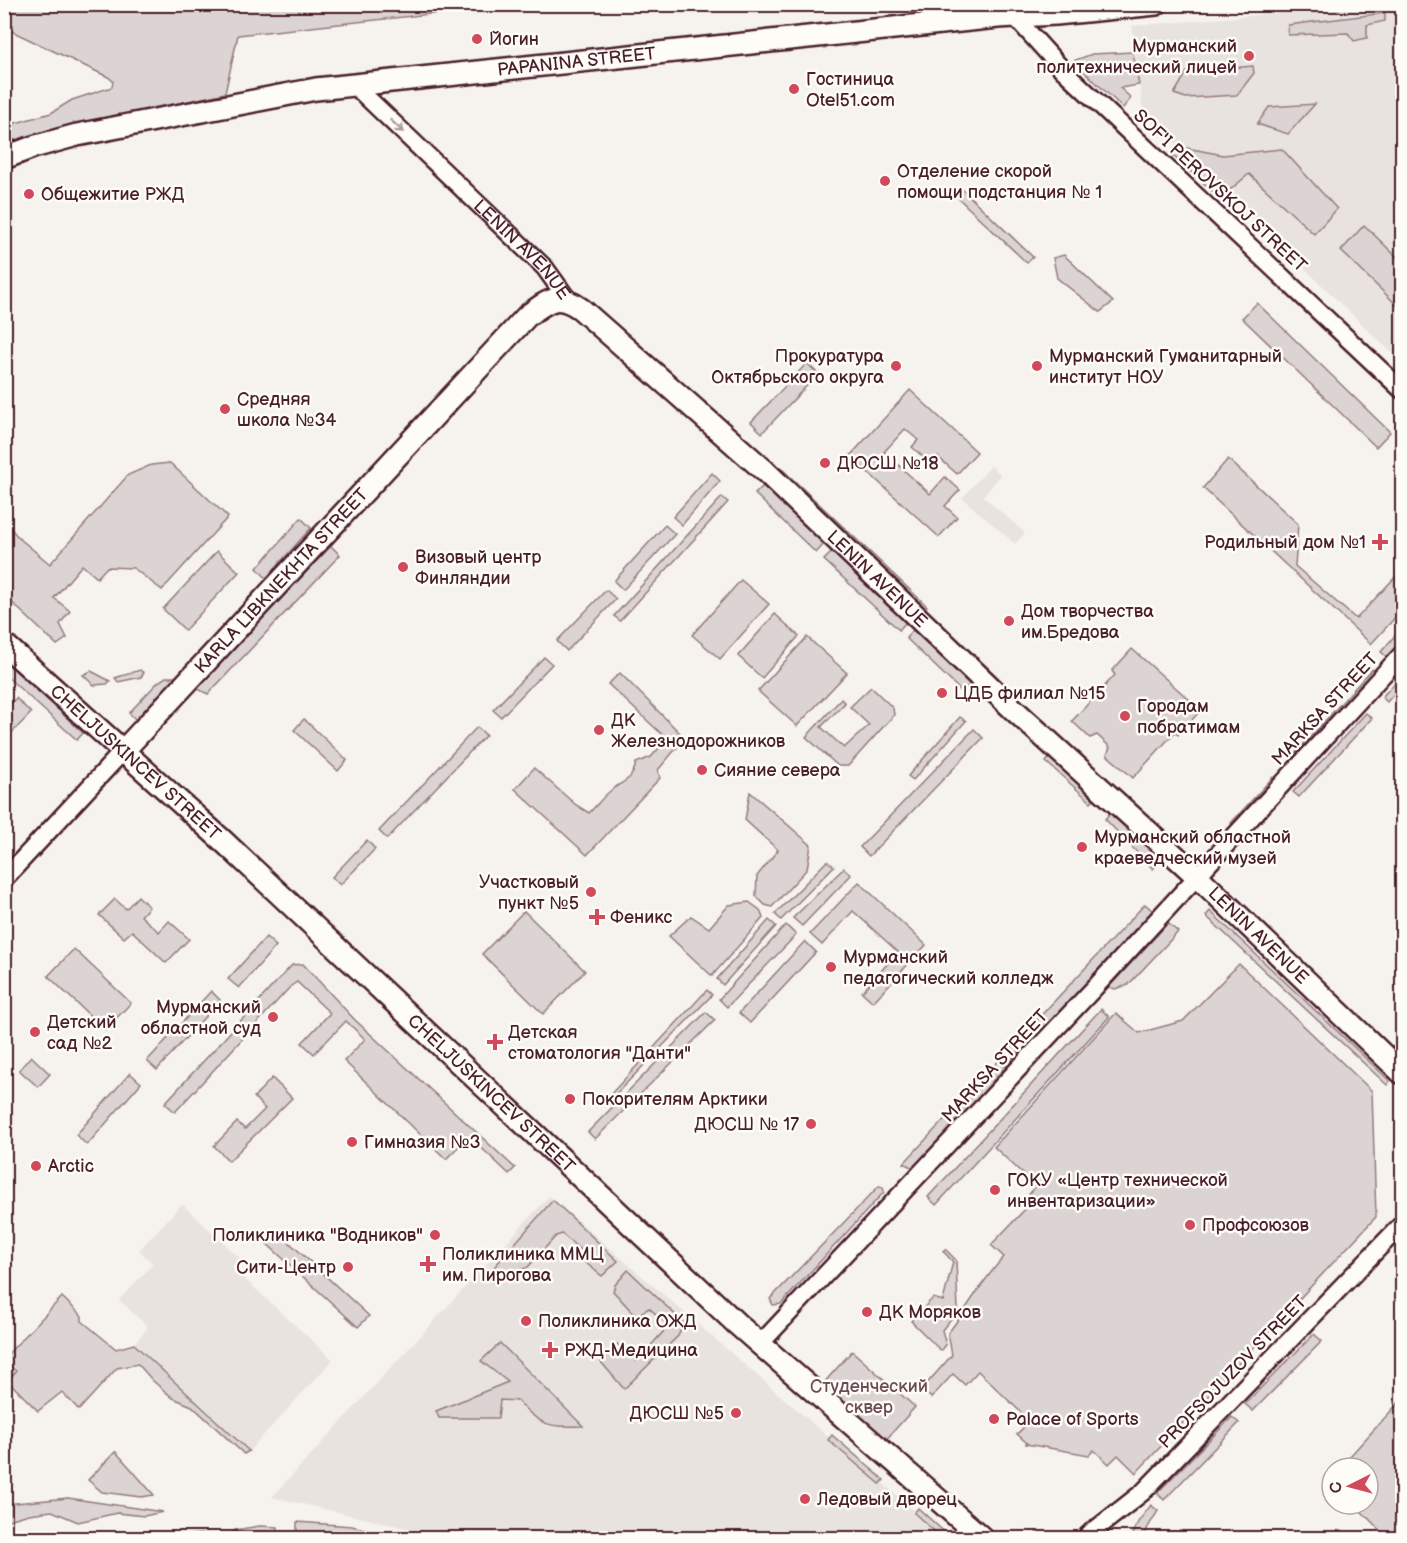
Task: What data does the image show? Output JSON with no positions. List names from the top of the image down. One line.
{"streets":{"main road":["PAPANINA STREET","LENIN AVENUE","KARLA LIBKNEKHTA STREET","CHELJUSKINCEV STREET"],"street":["SOF'I PEROVSKOJ STREET","MARKSA STREET","PROFSOJUZOV STREET"]},"crossings":[["PAPANINA STREET","SOF'I PEROVSKOJ STREET"],["PAPANINA STREET","LENIN AVENUE"],["LENIN AVENUE","KARLA LIBKNEKHTA STREET"],["LENIN AVENUE","MARKSA STREET"],["KARLA LIBKNEKHTA STREET","CHELJUSKINCEV STREET"],["MARKSA STREET","CHELJUSKINCEV STREET"]],"parks":["Студенческий сквер"],"places":{"other":["Йогин","Мурманский политехнический лицей","Гостиница Otel51.com","Отделение скорой помощи подстанция № 1","Общежитие РЖД","Прокуратура Октябрьского округа","Мурманский Гуманитарный институт НОУ","Средняя школа №34","ДЮСШ №18","Визовый центр Финляндии","Дом творчества им.Бредова","ЦДБ филиал №15","Городам побратимам","ДК Железнодорожников","Сияние севера","Мурманский областной краеведческий музей","Участковый пункт №5","Мурманский педагогический колледж","Мурманский областной суд","Детский сад №2","Покорителям Арктики","ДЮСШ № 17","Гимназия №3","Arctic","ГОКУ «Центр технической инвентаризации»","Профсоюзов","Поликлиника \"Водников\"","Сити-Центр","ДК Моряков","Поликлиника ОЖД","ДЮСШ №5","Palace of Sports","Ледовый дворец"],"health":["Родильный дом №1","Феникс","Детская стоматология \"Данти\"","Поликлиника ММЦ им. Пирогова","РЖД-Медицина"]},"north":"left"}
